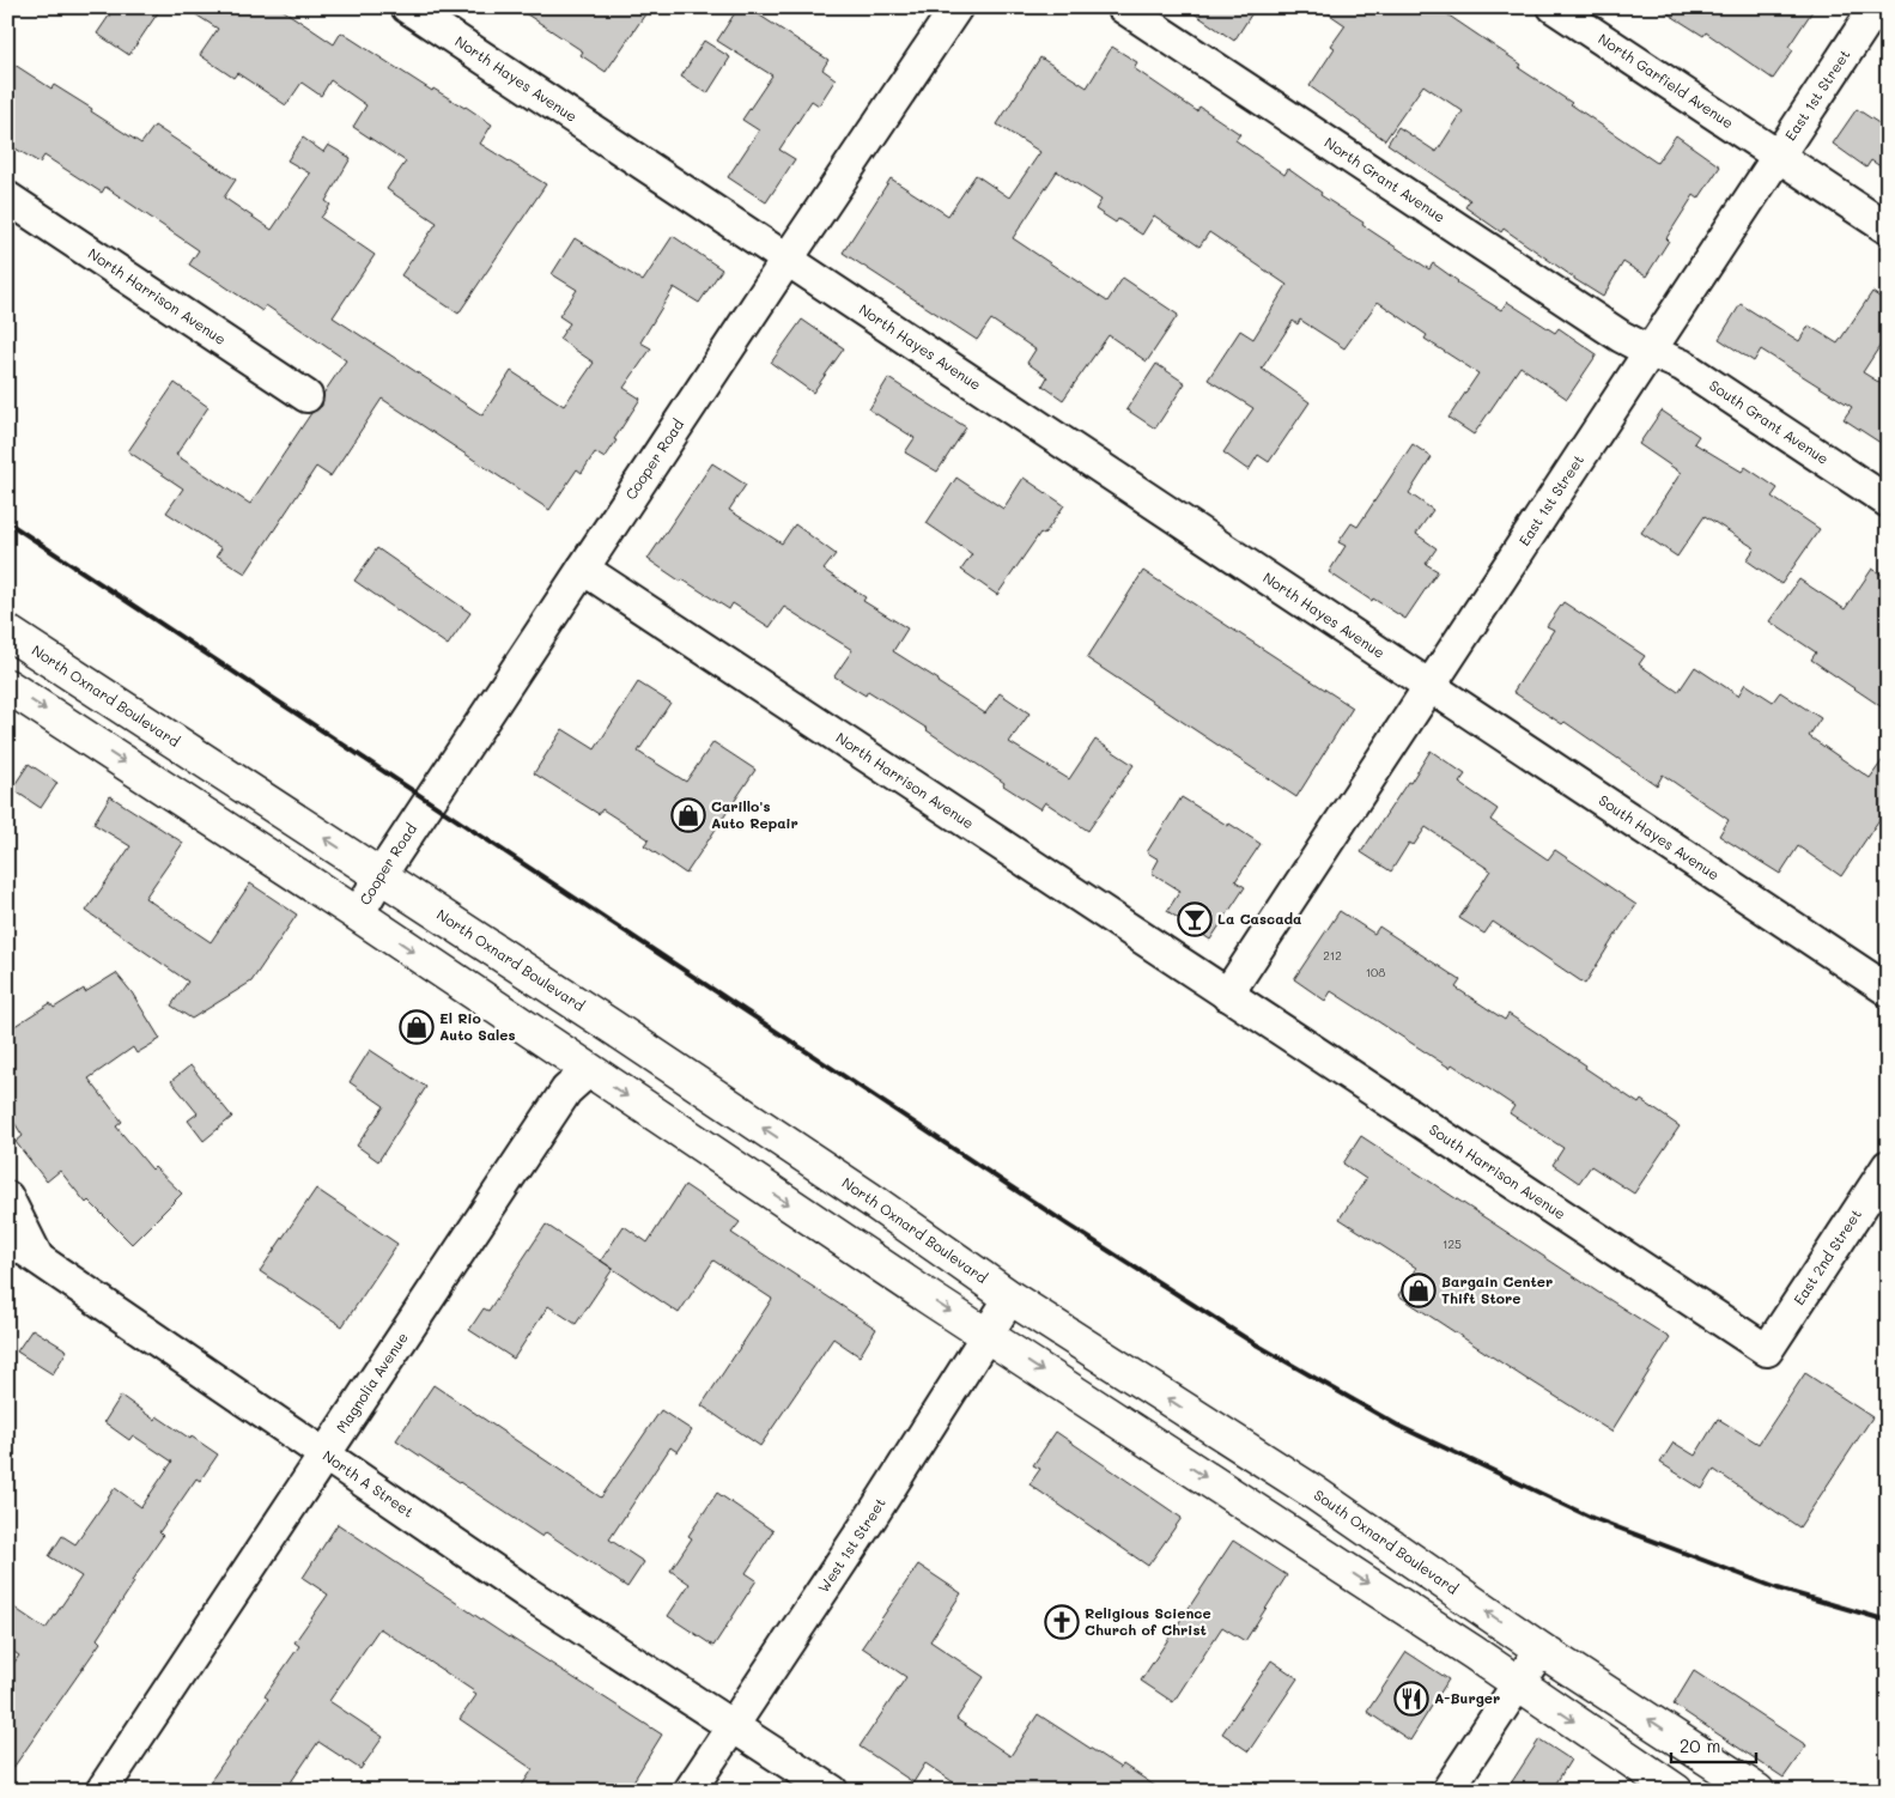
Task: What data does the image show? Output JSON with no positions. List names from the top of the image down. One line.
{"streets":{"main road":["North Oxnard Boulevard","South Oxnard Boulevard"],"street":["North Hayes Avenue","North Garfield Avenue","East 1st Street","North Grant Avenue","North Harrison Avenue","South Grant Avenue","Cooper Road","South Hayes Avenue","South Harrison Avenue","East 2nd Street","Magnolia Avenue","North A Street","West 1st Street"]},"crossings":[["North Hayes Avenue","East 1st Street"],["North Hayes Avenue","Cooper Road"],["North Hayes Avenue","South Hayes Avenue"],["North Garfield Avenue","East 1st Street"],["East 1st Street","North Grant Avenue"],["East 1st Street","North Harrison Avenue"],["East 1st Street","South Grant Avenue"],["East 1st Street","South Hayes Avenue"],["East 1st Street","South Harrison Avenue"],["North Grant Avenue","South Grant Avenue"],["North Harrison Avenue","Cooper Road"],["North Harrison Avenue","South Harrison Avenue"],["Cooper Road","North Oxnard Boulevard"],["North Oxnard Boulevard","South Oxnard Boulevard"],["North Oxnard Boulevard","West 1st Street"],["South Harrison Avenue","East 2nd Street"],["Magnolia Avenue","North A Street"],["North A Street","West 1st Street"],["South Oxnard Boulevard","West 1st Street"]],"places":{"shop":["Carillo's Auto Repair","El Rio Auto Sales","Bargain Center Thift Store"],"bar":["La Cascada"],"church":["Religious Science Church of Christ"],"restaurant":["A-Burger"]},"house_numbers":["212","108","125"],"scale_bar":"20 m"}
